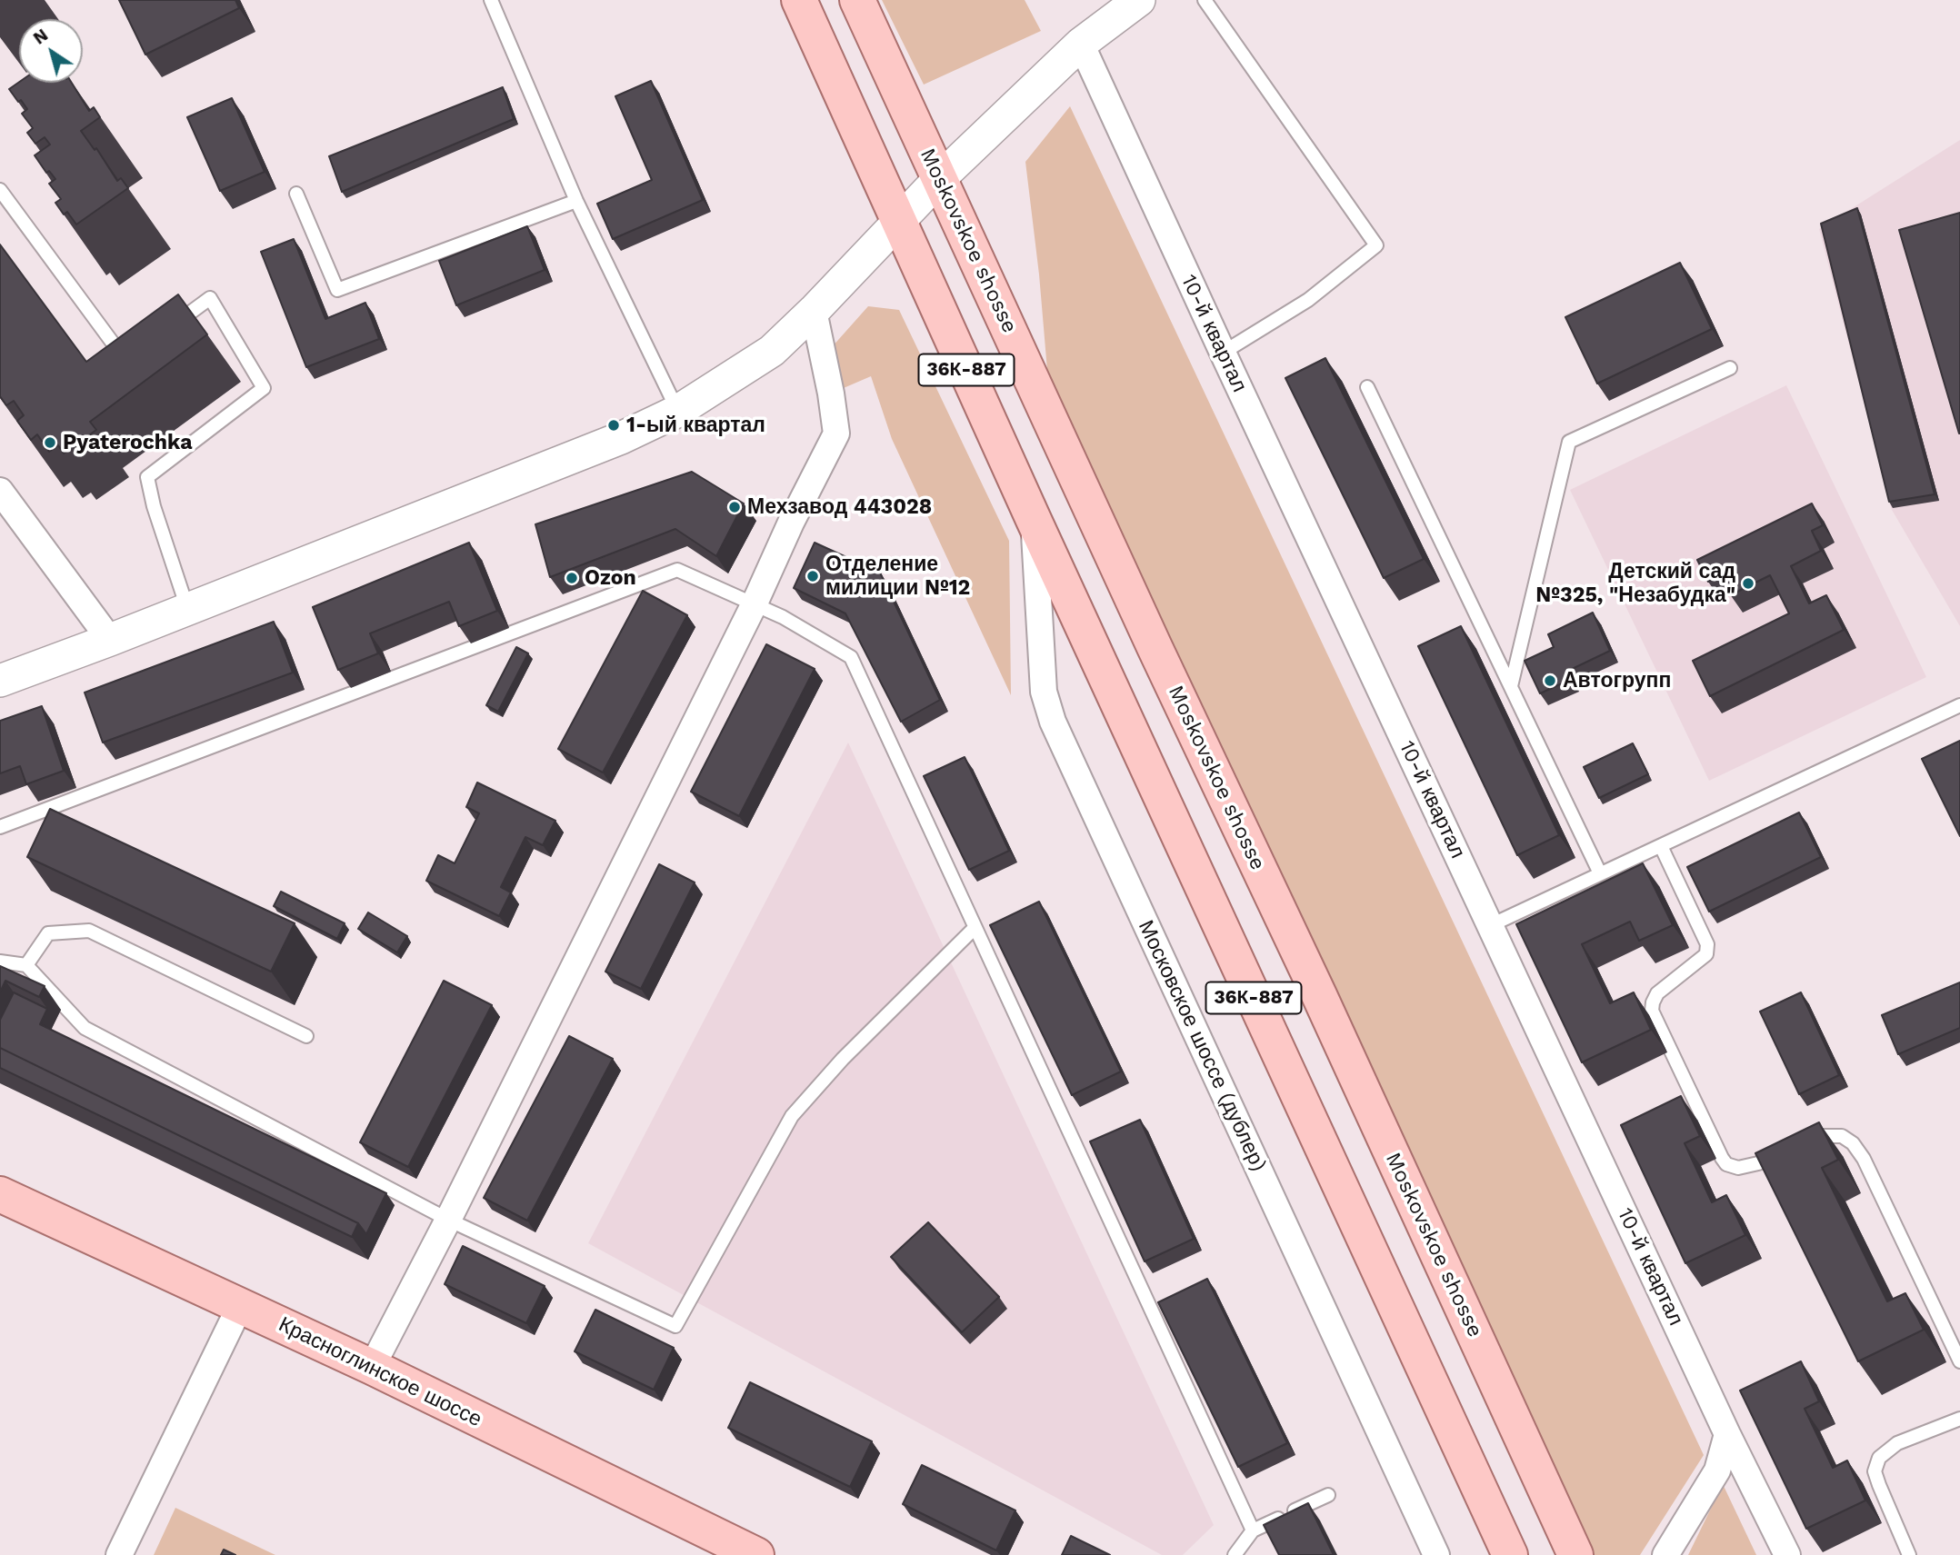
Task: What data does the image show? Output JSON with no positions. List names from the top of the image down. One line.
{"streets":{"main road":["Moskovskoe shosse","36К-887","Красноглинское шоссе"],"street":["10-й квартал","Московское шоссе (дублер)"]},"crossings":[["36К-887","Московское шоссе (дублер)"]],"places":["1-ый квартал","Pyaterochka","Мехзавод 443028","Отделение милиции №12","Ozon","Детский сад №325, \"Незабудка\"","Автогрупп"],"north":"top left"}
